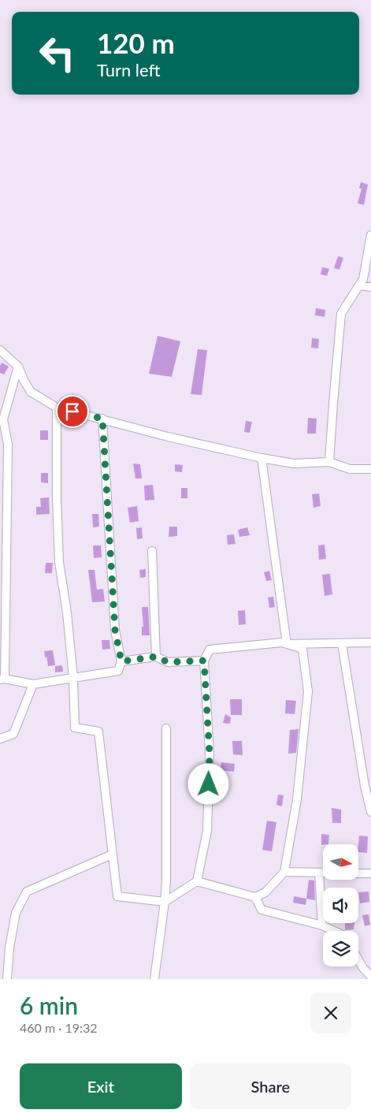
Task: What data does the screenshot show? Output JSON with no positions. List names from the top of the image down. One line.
{"north":"right","page":{"turn":["120 m","Turn left"],"heading":["6 min","460 m · 19:32"],"buttons":["Exit","Share"]}}
